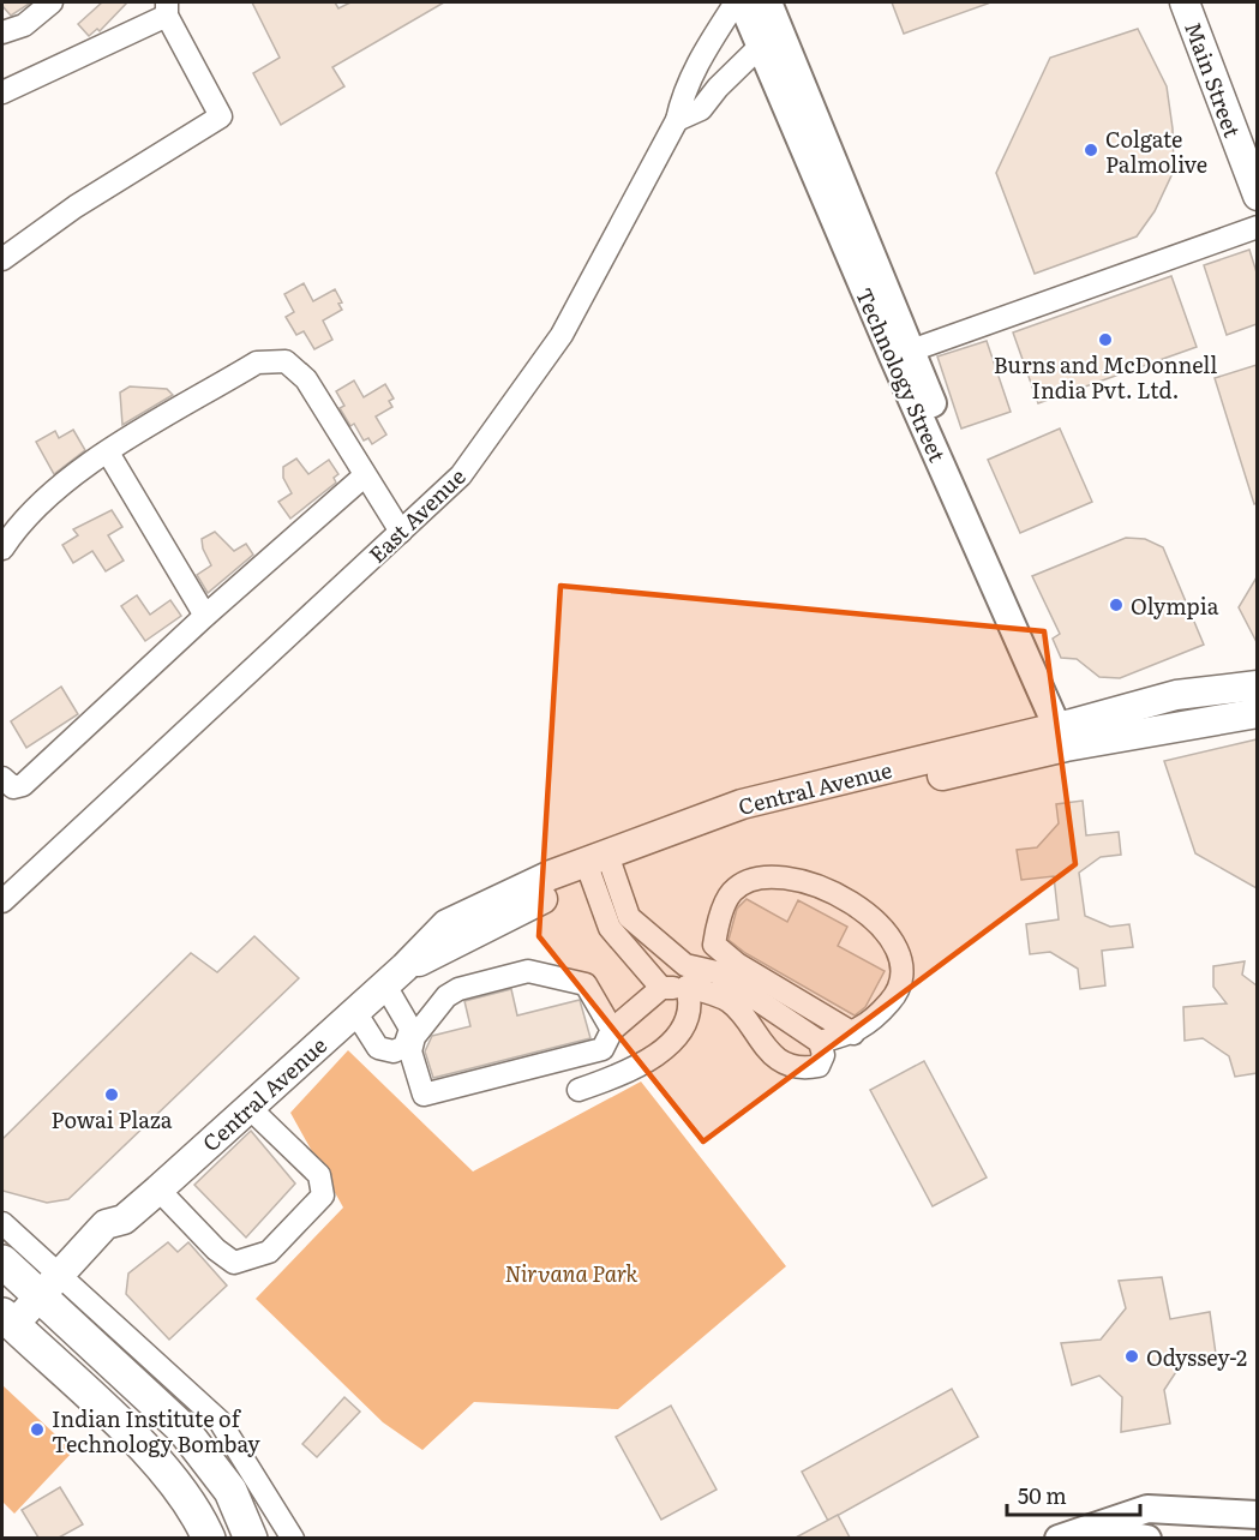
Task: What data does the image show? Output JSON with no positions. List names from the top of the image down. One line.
{"streets":{"main road":["Main Street","Central Avenue"],"street":["Technology Street","East Avenue"]},"crossings":[["Technology Street","East Avenue"],["Technology Street","Central Avenue"]],"parks":["Nirvana Park"],"places":["Colgate Palmolive","Burns and McDonnell India Pvt. Ltd.","Olympia","Powai Plaza","Odyssey-2","Indian Institute of Technology Bombay"],"scale_bar":"50 m"}
